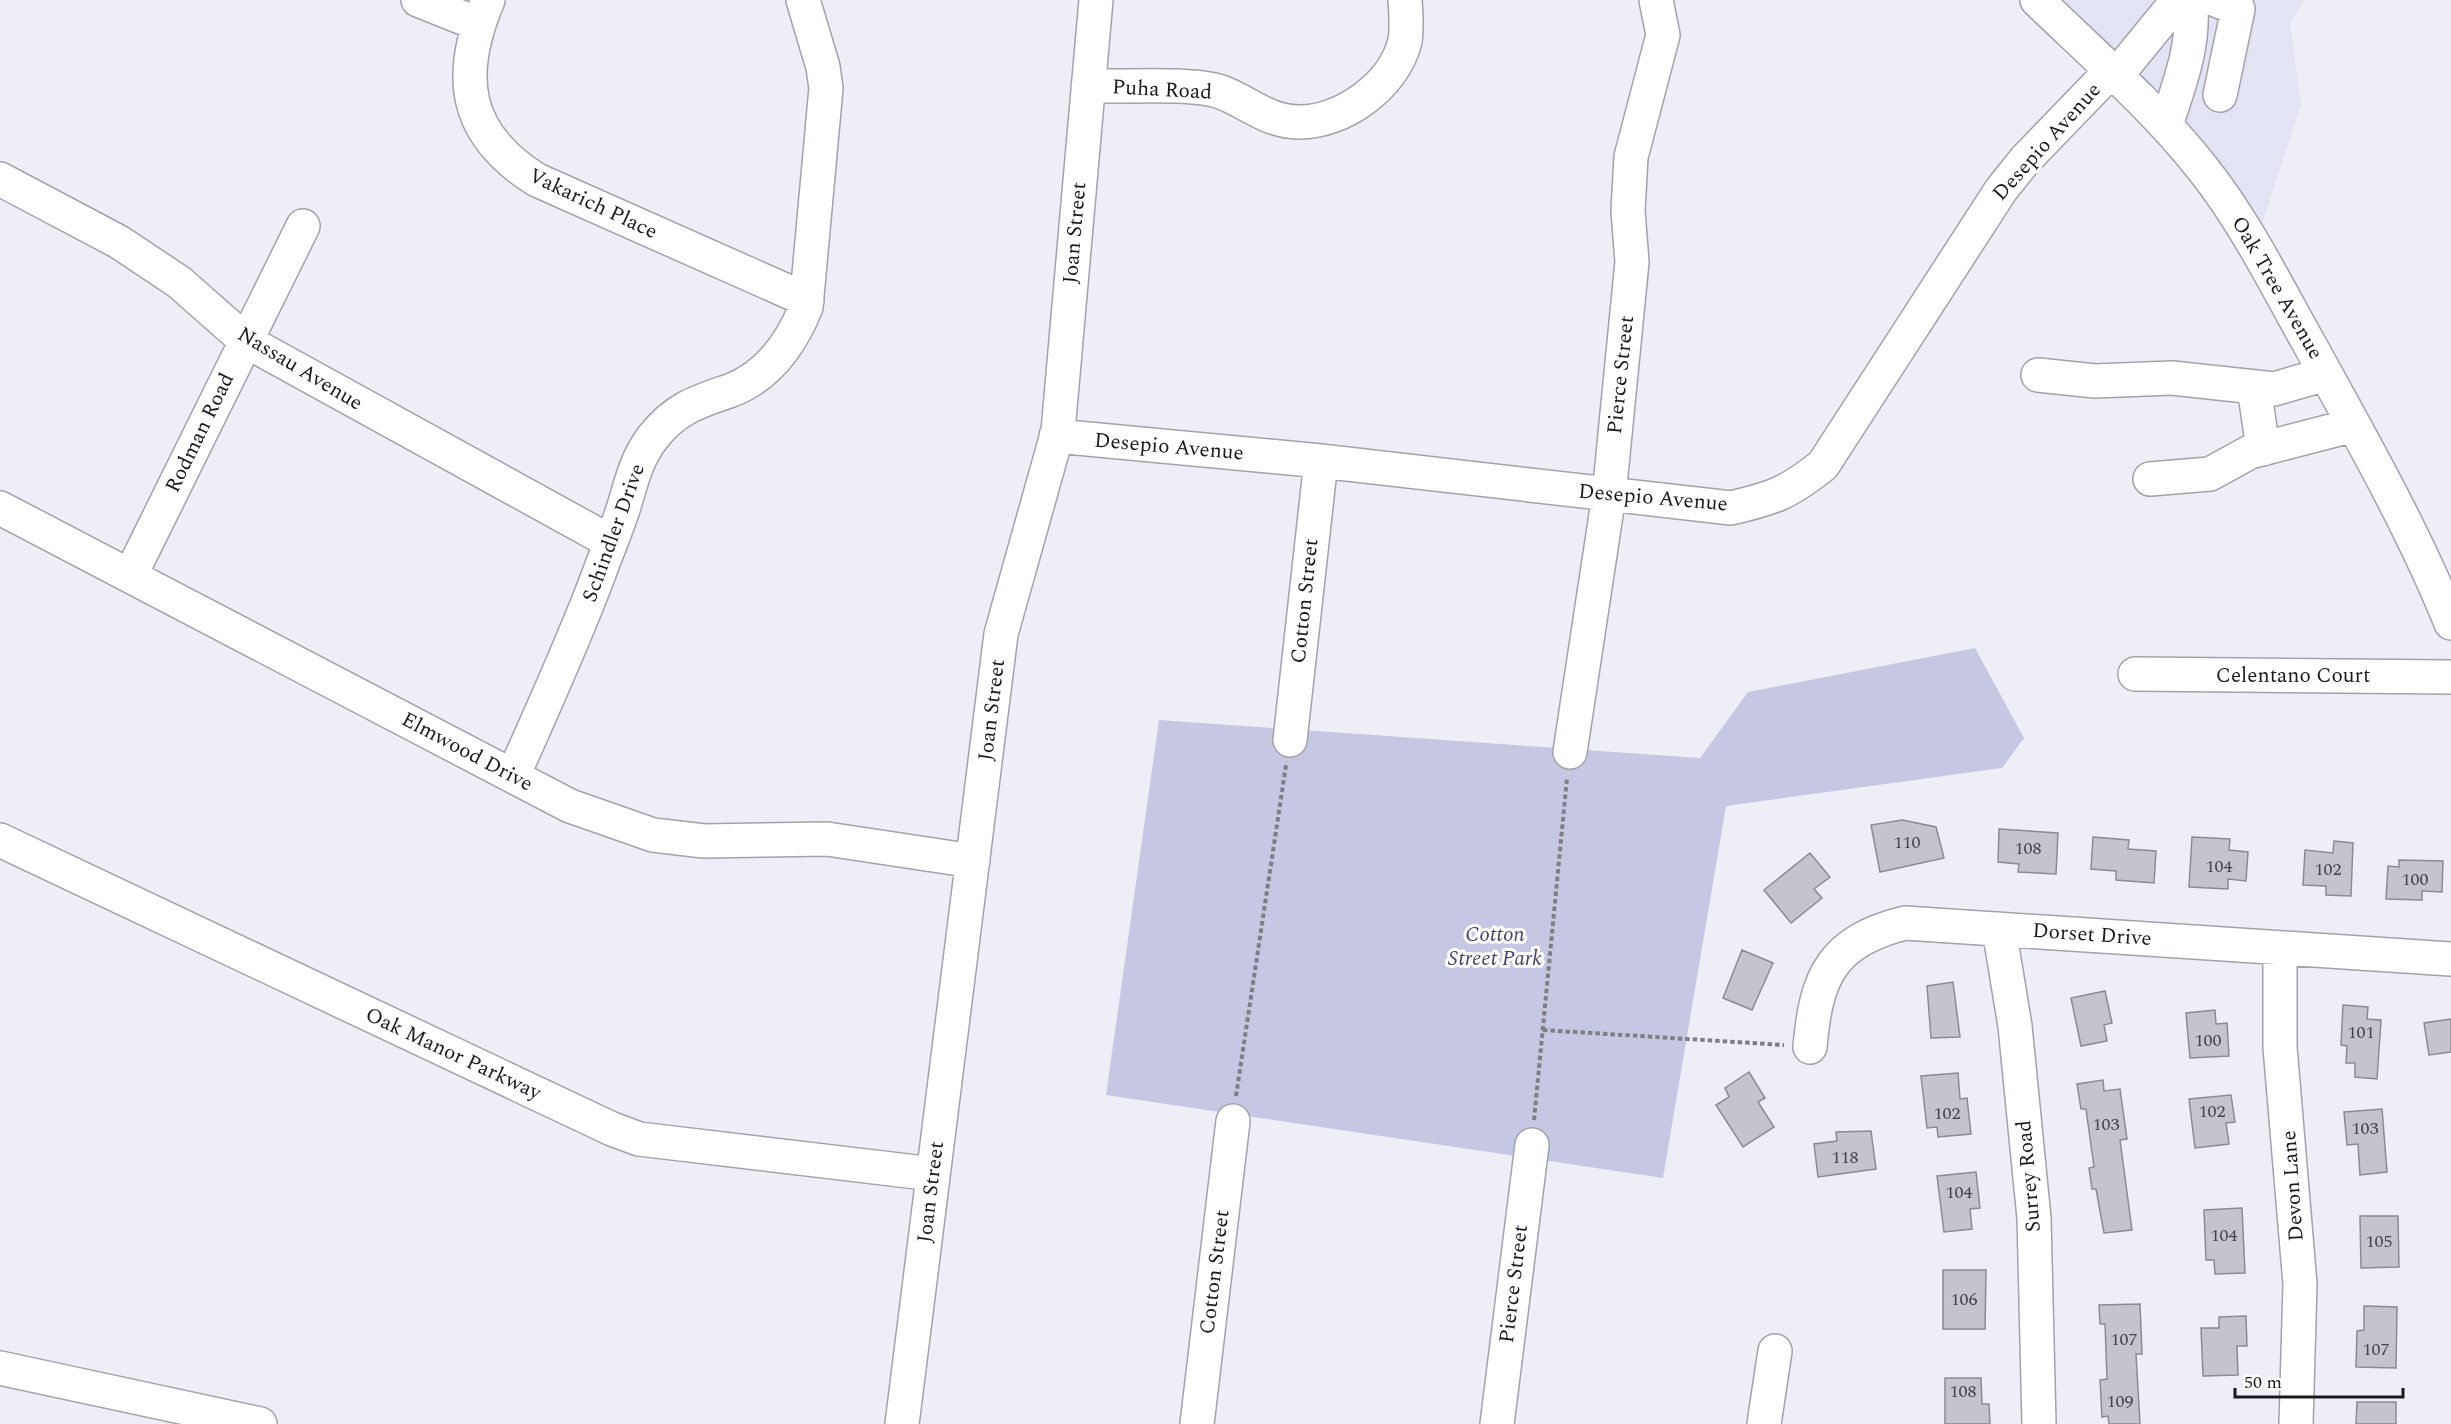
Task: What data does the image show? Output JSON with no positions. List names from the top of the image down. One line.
{"streets":{"street":["Puha Road","Desepio Avenue","Vakarich Place","Joan Street","Oak Tree Avenue","Nassau Avenue","Pierce Street","Rodman Road","Schindler Drive","Cotton Street","Celentano Court","Elmwood Drive","Dorset Drive","Oak Manor Parkway","Surrey Road","Devon Lane"]},"crossings":[["Puha Road","Joan Street"],["Desepio Avenue","Joan Street"],["Desepio Avenue","Oak Tree Avenue"],["Desepio Avenue","Pierce Street"],["Desepio Avenue","Cotton Street"],["Vakarich Place","Schindler Drive"],["Joan Street","Elmwood Drive"],["Joan Street","Oak Manor Parkway"],["Nassau Avenue","Rodman Road"],["Nassau Avenue","Schindler Drive"],["Rodman Road","Elmwood Drive"],["Schindler Drive","Elmwood Drive"],["Dorset Drive","Surrey Road"],["Dorset Drive","Devon Lane"]],"parks":["Cotton Street Park"],"house_numbers":["110","108","104","102","100","101","100","102","102","103","103","118","104","104","105","106","107","107","108","109"],"scale_bar":"50 m"}
